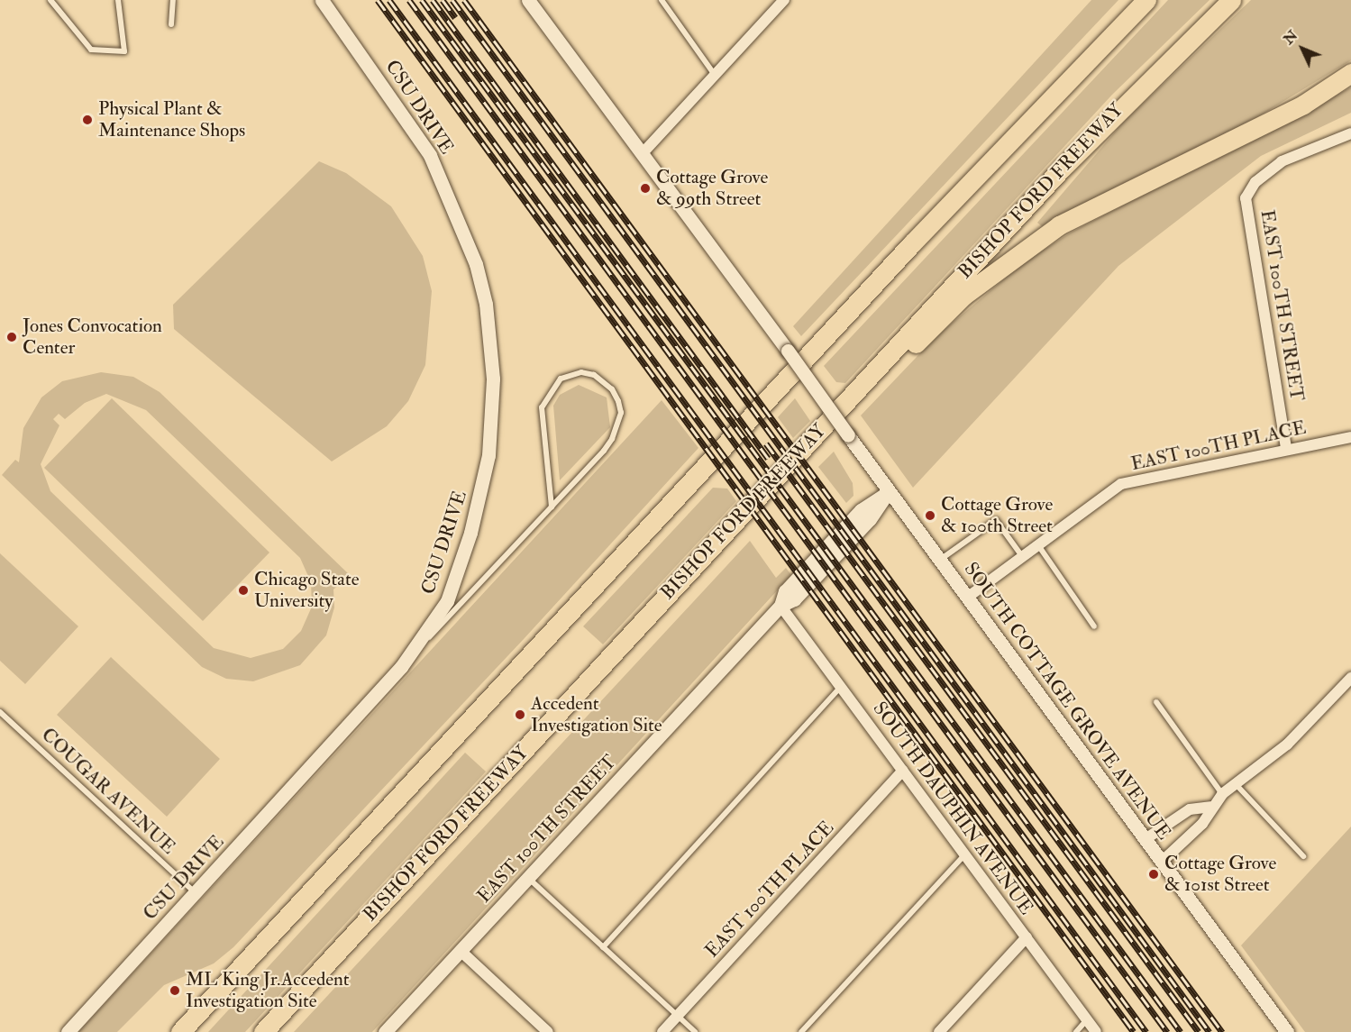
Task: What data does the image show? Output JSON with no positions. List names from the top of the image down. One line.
{"streets":{"highway":["BISHOP FORD FREEWAY"],"street":["CSU DRIVE","EAST 100TH STREET","EAST 100TH PLACE","SOUTH COTTAGE GROVE AVENUE","SOUTH DAUPHIN AVENUE"],"lane":["COUGAR AVENUE"]},"crossings":[["CSU DRIVE","COUGAR AVENUE"],["EAST 100TH STREET","EAST 100TH PLACE"],["EAST 100TH STREET","SOUTH COTTAGE GROVE AVENUE"],["EAST 100TH STREET","SOUTH DAUPHIN AVENUE"],["EAST 100TH PLACE","SOUTH COTTAGE GROVE AVENUE"],["EAST 100TH PLACE","SOUTH DAUPHIN AVENUE"]],"places":["Physical Plant & Maintenance Shops","Cottage Grove & 99th Street","Jones Convocation Center","Cottage Grove & 100th Street","Chicago State University","Accedent Investigation Site","Cottage Grove & 101st Street","ML King Jr.Accedent Investigation Site"],"north":"top left"}
